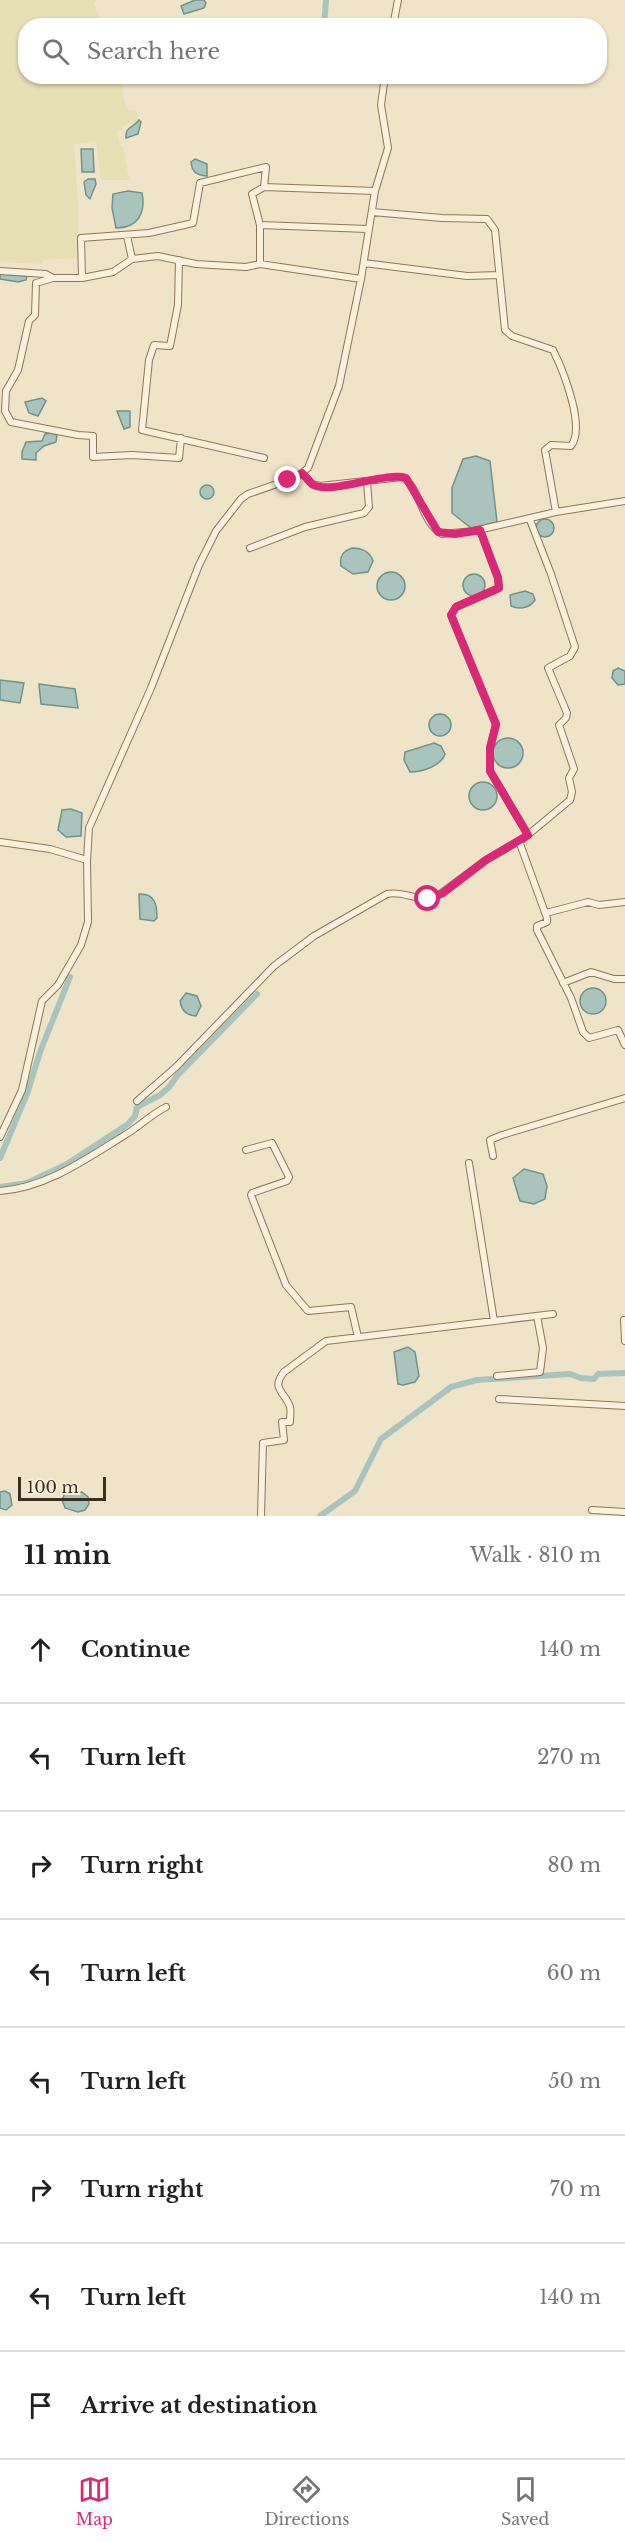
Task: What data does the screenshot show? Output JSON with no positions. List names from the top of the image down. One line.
{"scale_bar":"100 m","page":{"search":"Search here","scale":"100 m","heading":["11 min","Walk · 810 m"],"list":[["Continue","140 m"],["Turn left","270 m"],["Turn right","80 m"],["Turn left","60 m"],["Turn left","50 m"],["Turn right","70 m"],["Turn left","140 m"],"Arrive at destination"],"nav":["Map","Directions","Saved"]}}
